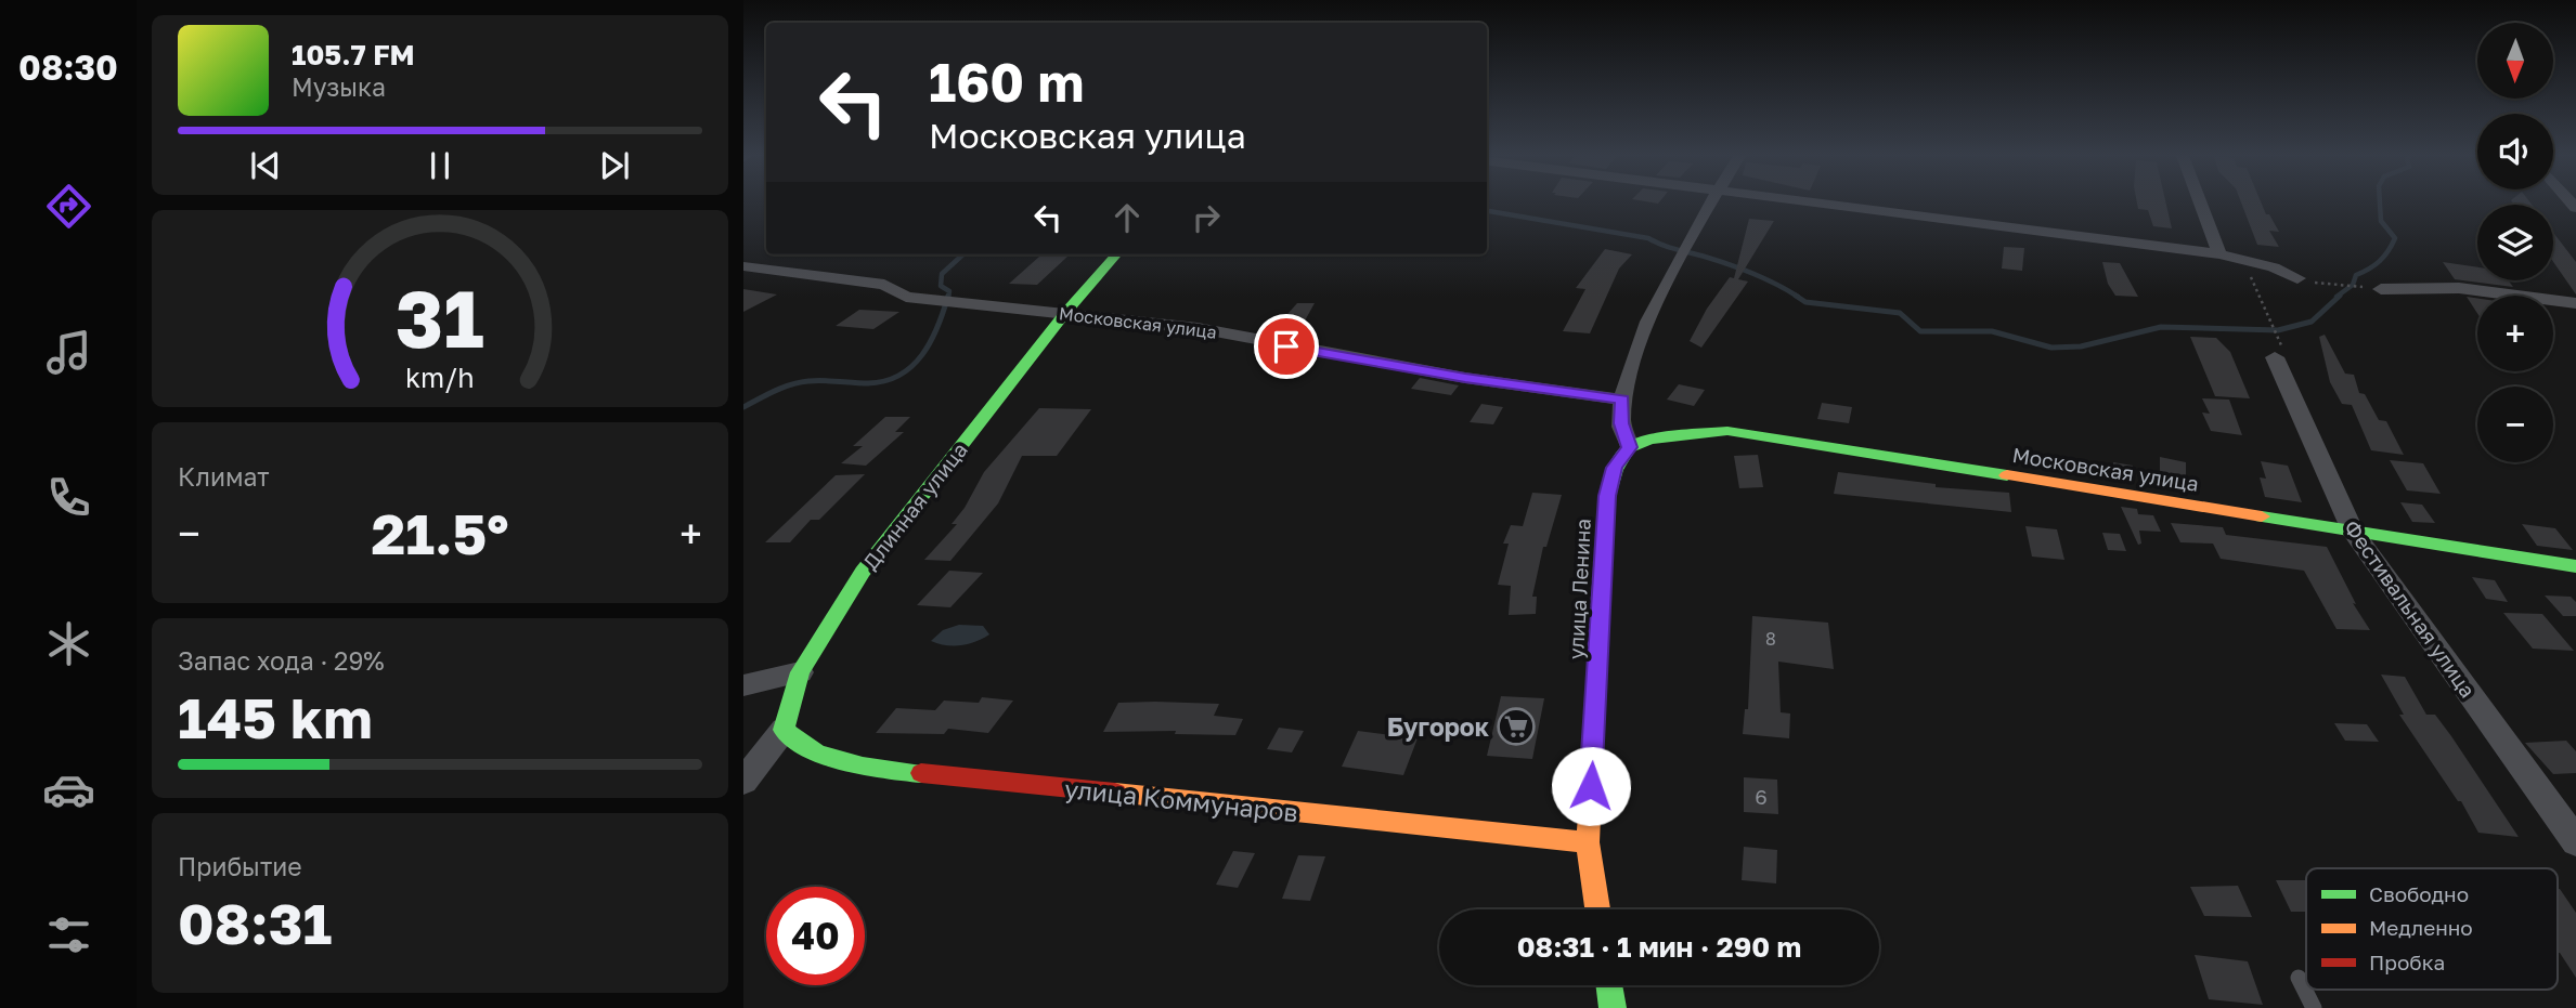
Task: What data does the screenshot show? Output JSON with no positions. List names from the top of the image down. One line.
{"streets":{"main road":["Московская улица","Длинная улица","улица Ленина","улица Коммунаров"],"street":["Фестивальная улица"]},"crossings":[["Московская улица","Длинная улица"],["Московская улица","улица Ленина"],["Московская улица","Фестивальная улица"],["Длинная улица","улица Коммунаров"],["улица Ленина","улица Коммунаров"]],"places":{"supermarket":["Бугорок"]},"house_numbers":["8","6"],"legend":["Свободно","Медленно","Пробка"],"north":"bottom","page":{"tabs":"08:30","map_buttons":["+","−"],"turn":["160 m","Московская улица"],"song":["105.7 FM","Музыка"],"tile":["Климат",["Запас хода · 29%","145 km"],["Прибытие","08:31"]],"heat":["−","21.5°","+"],"limit":"40","trip":"08:31 · 1 мин · 290 m","gauge":["31","km/h"]}}
